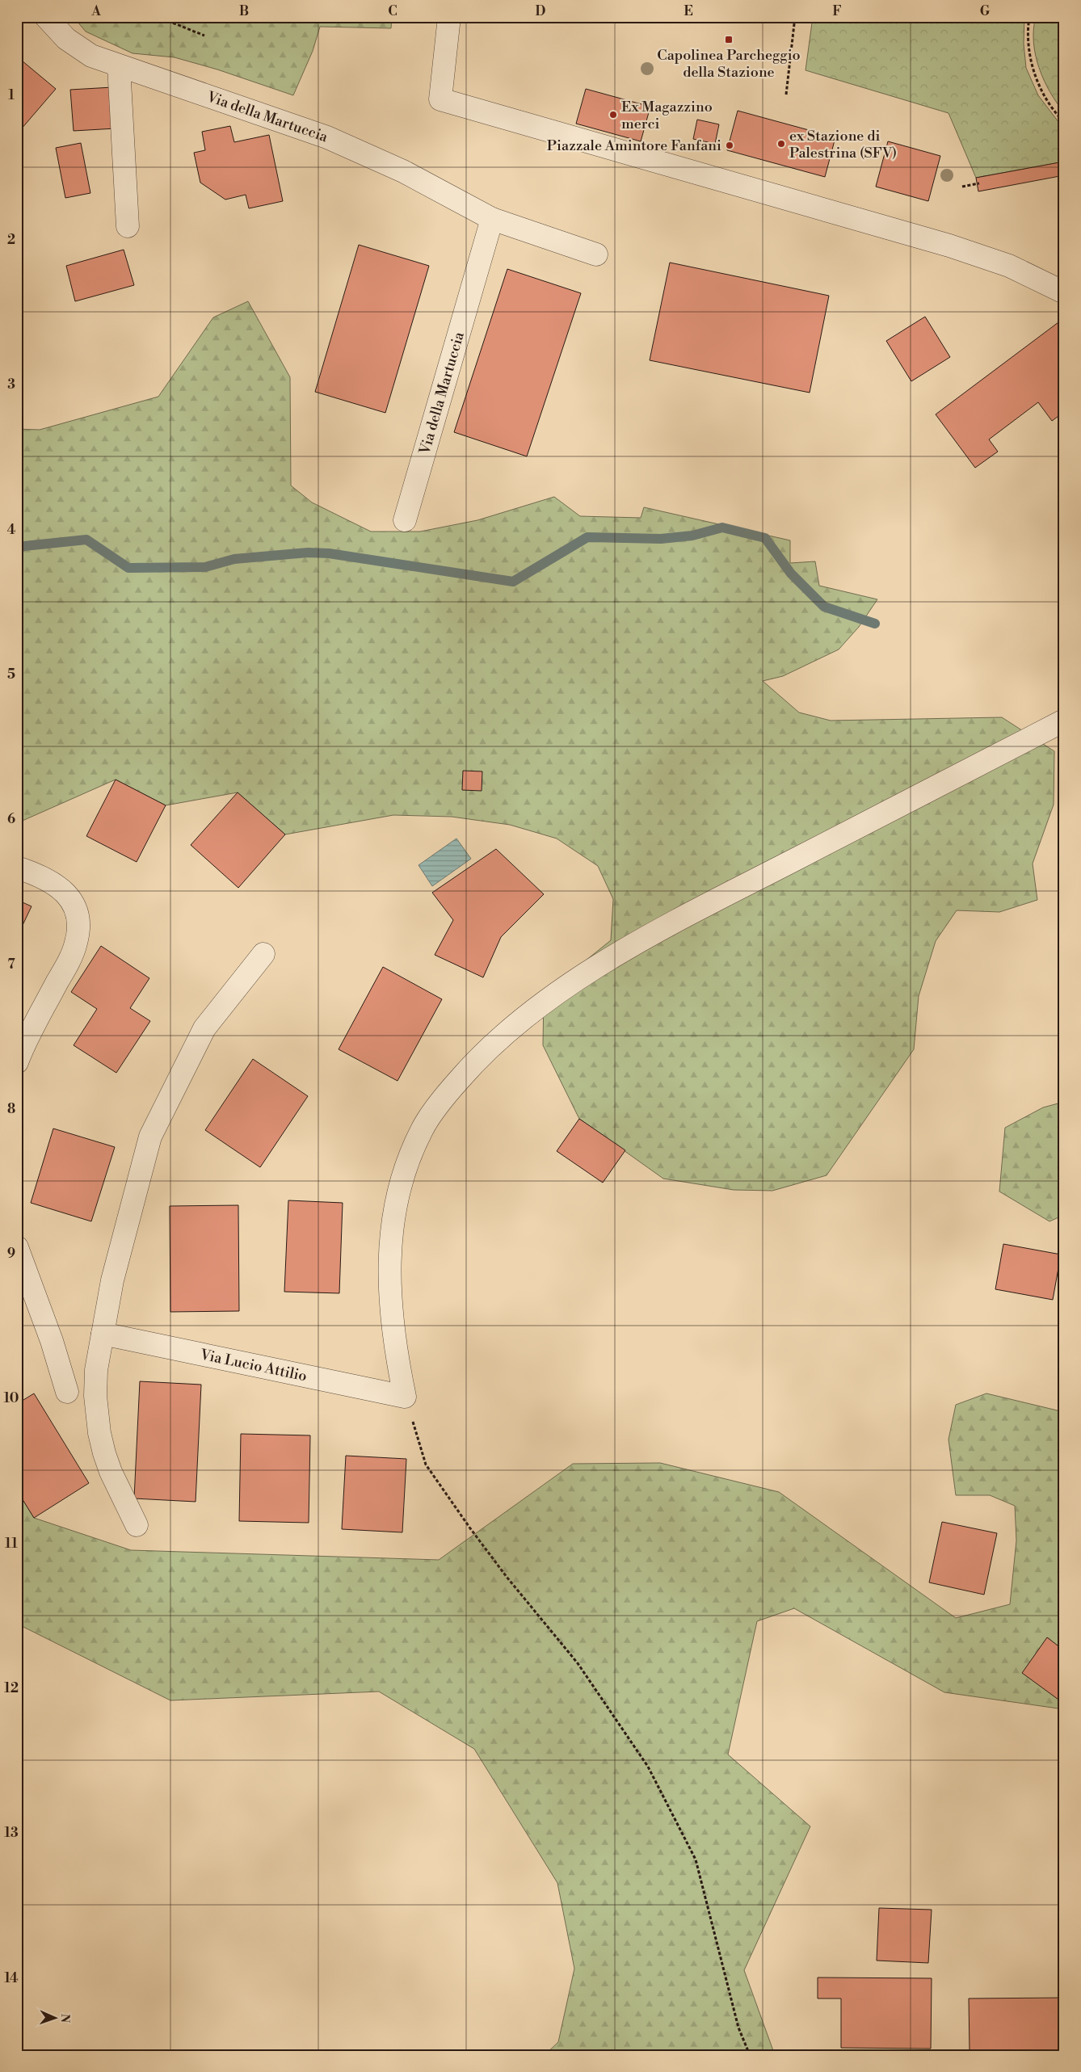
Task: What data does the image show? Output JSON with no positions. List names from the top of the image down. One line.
{"streets":{"street":["Via della Martuccia","Via Lucio Attilio"]},"places":{"transit":["Capolinea Parcheggio della Stazione"],"other":["Ex Magazzino merci","ex Stazione di Palestrina (SFV)","Piazzale Amintore Fanfani"]},"north":"right","grid":{"columns":["A","B","C","D","E","F","G"],"rows":["1","2","3","4","5","6","7","8","9","10","11","12","13","14"]}}
